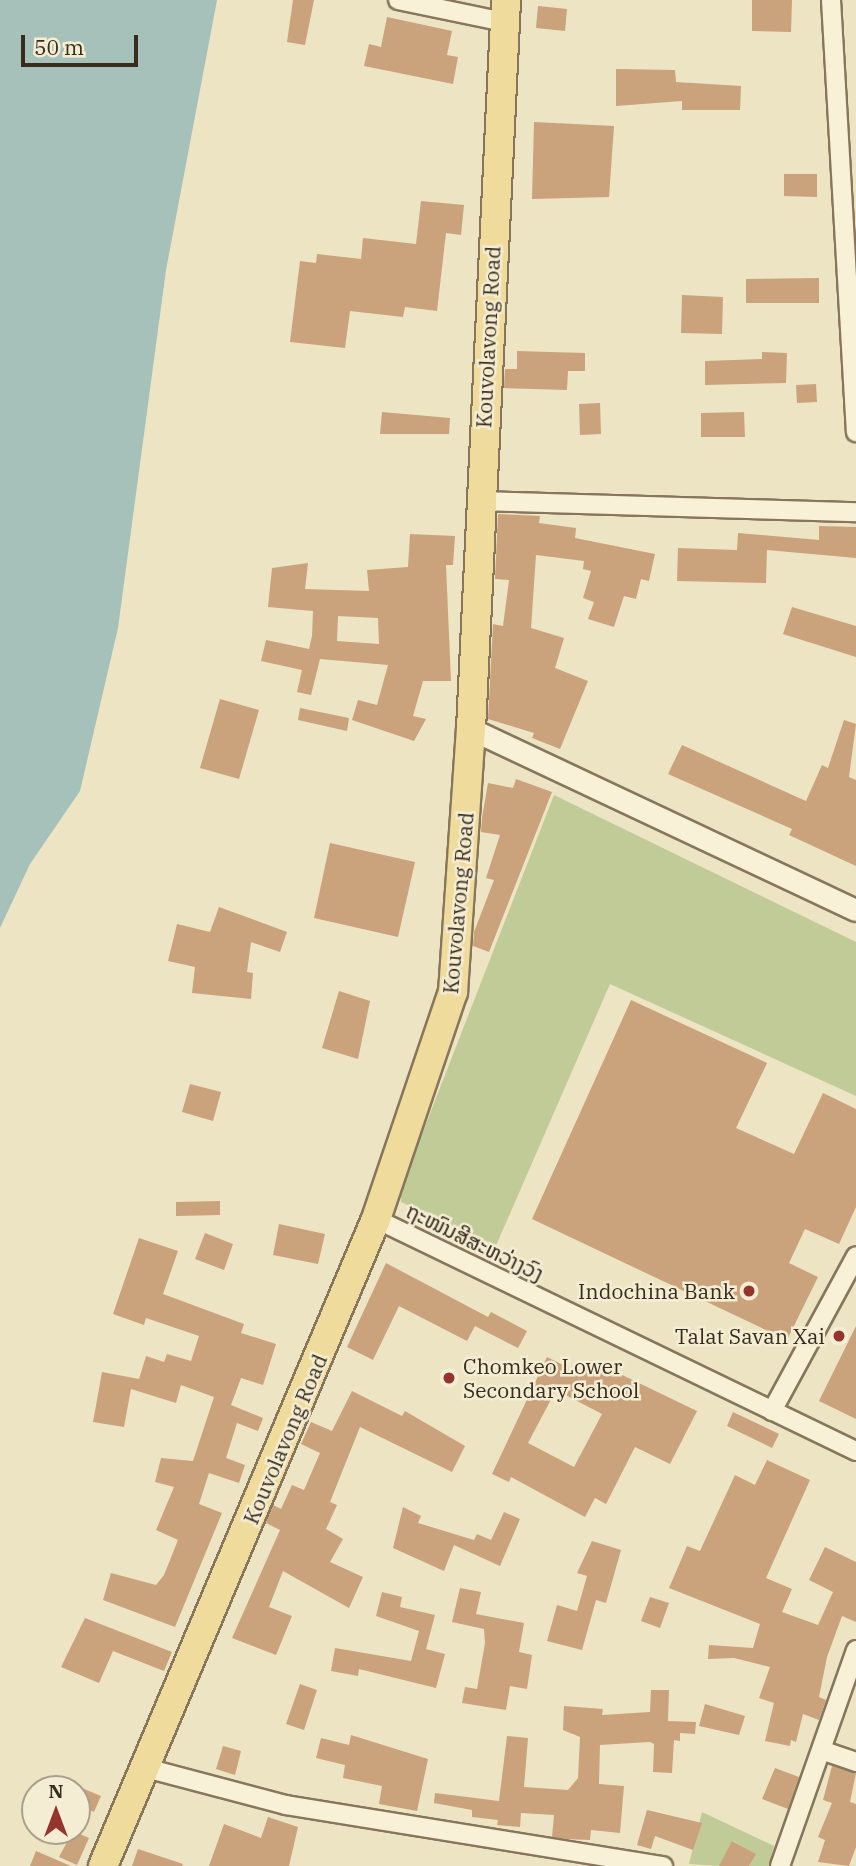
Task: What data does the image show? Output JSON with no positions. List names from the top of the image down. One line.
{"streets":{"main road":["Kouvolavong Road"],"street":["ຖະໜົນສີສະຫວ່າງວົງ"]},"crossings":[["Kouvolavong Road","ຖະໜົນສີສະຫວ່າງວົງ"]],"places":["Indochina Bank","Talat Savan Xai","Chomkeo Lower Secondary School"],"scale_bar":"50 m","north":"top"}
